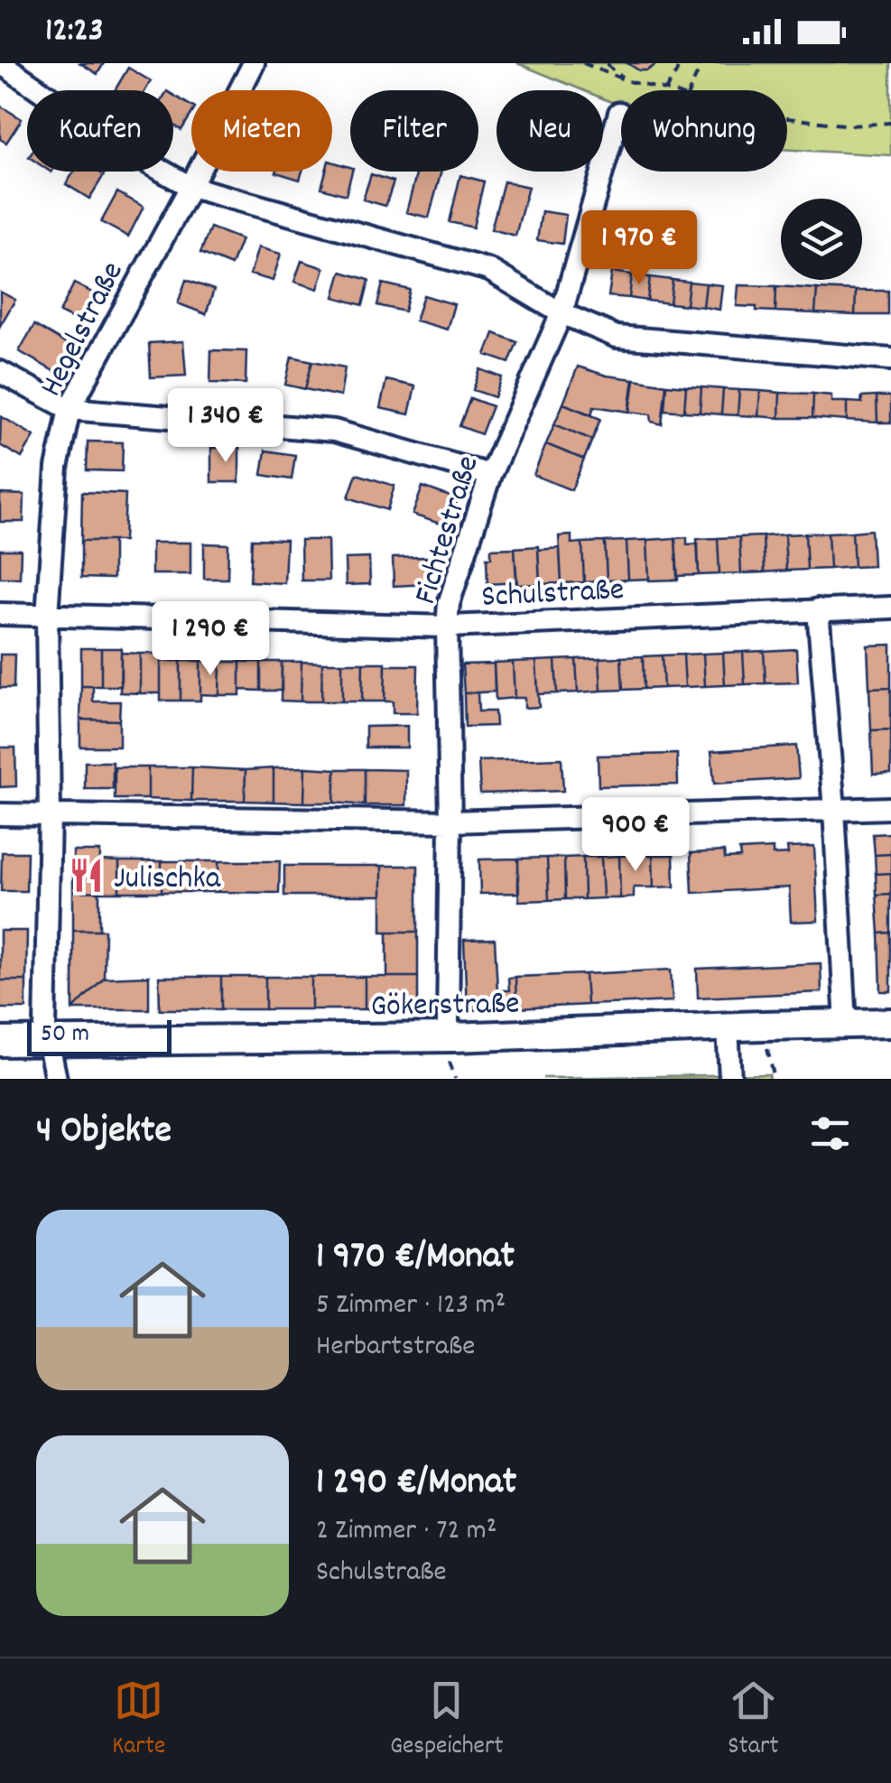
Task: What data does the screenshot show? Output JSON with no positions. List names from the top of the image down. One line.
{"streets":{"main road":["Gökerstraße"],"street":["Hegelstraße","Fichtestraße","Schulstraße"]},"crossings":[["Hegelstraße","Schulstraße"],["Hegelstraße","Gökerstraße"],["Fichtestraße","Schulstraße"],["Fichtestraße","Gökerstraße"]],"places":{"restaurant":["Julischka"]},"scale_bar":"50 m","page":{"status":"12:23","chip":["Kaufen","Mieten","Filter","Neu","Wohnung"],"price":["1 970 €","1 340 €","1 290 €","900 €"],"scale":"50 m","heading":"4 Objekte","list":[{"name":"1 970 €/Monat","note":"5 Zimmer · 123 m² · Herbartstraße"},{"name":"1 290 €/Monat","note":"2 Zimmer · 72 m² · Schulstraße"}],"tabs":["Karte","Gespeichert","Start"]}}
